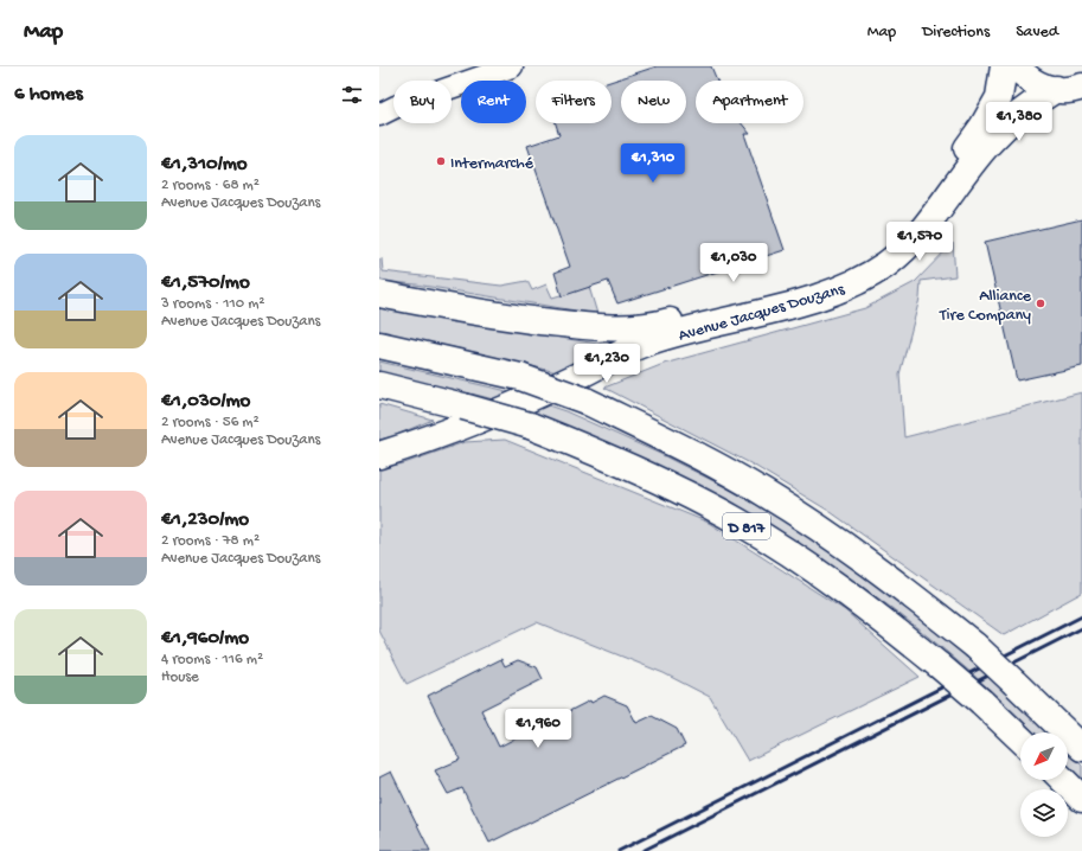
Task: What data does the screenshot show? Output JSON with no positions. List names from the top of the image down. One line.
{"streets":{"main road":["Avenue Jacques Douzans","D 817"]},"places":["Intermarché","Alliance Tire Company"],"north":"bottom left","page":{"header":"Map","nav":["Map","Directions","Saved"],"heading":"6 homes","chip":["Buy","Rent","Filters","New","Apartment"],"price":["€1,380","€1,310","€1,570","€1,030","€1,230","€1,960"],"list":[{"name":"€1,310/mo","note":"2 rooms · 68 m² · Avenue Jacques Douzans"},{"name":"€1,570/mo","note":"3 rooms · 110 m² · Avenue Jacques Douzans"},{"name":"€1,030/mo","note":"2 rooms · 56 m² · Avenue Jacques Douzans"},{"name":"€1,230/mo","note":"2 rooms · 78 m² · Avenue Jacques Douzans"},{"name":"€1,960/mo","note":"4 rooms · 116 m² · House"}]}}
